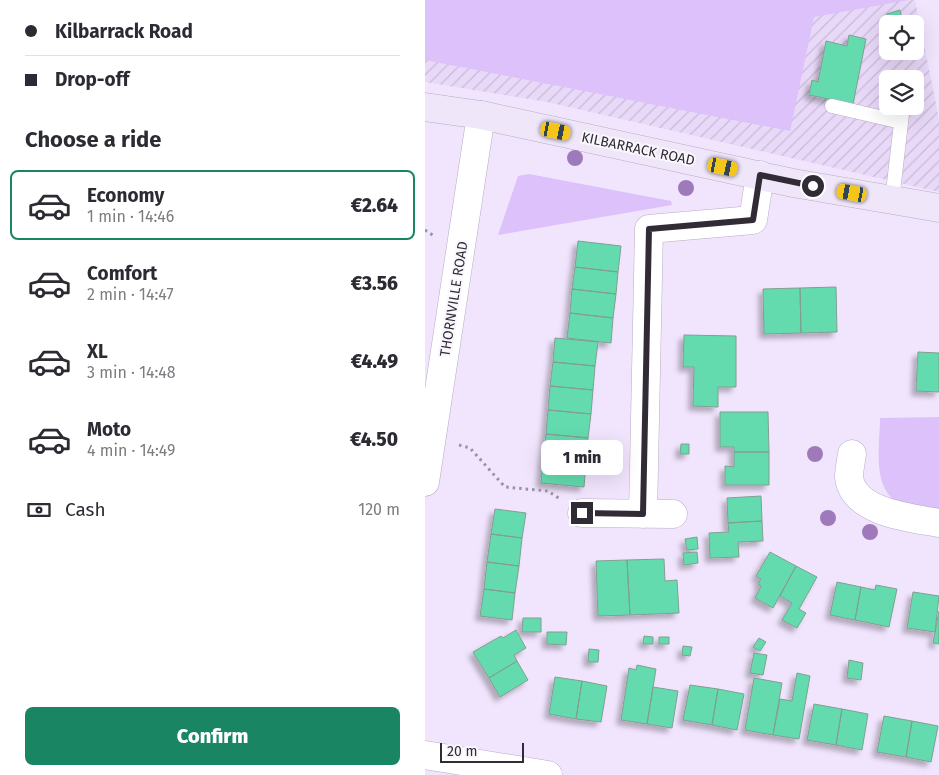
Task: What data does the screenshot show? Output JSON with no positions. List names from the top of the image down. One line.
{"streets":{"main road":["KILBARRACK ROAD"],"street":["THORNVILLE ROAD"]},"crossings":[["KILBARRACK ROAD","THORNVILLE ROAD"]],"scale_bar":"20 m","page":{"banner":["Kilbarrack Road","Drop-off"],"heading":"Choose a ride","list":[{"name":"Economy","note":"1 min · 14:46","value":"€2.64"},{"name":"Comfort","note":"2 min · 14:47","value":"€3.56"},{"name":"XL","note":"3 min · 14:48","value":"€4.49"},{"name":"Moto","note":"4 min · 14:49","value":"€4.50"}],"bubble":"1 min","pay":["Cash","120 m"],"buttons":"Confirm","scale":"20 m"}}
